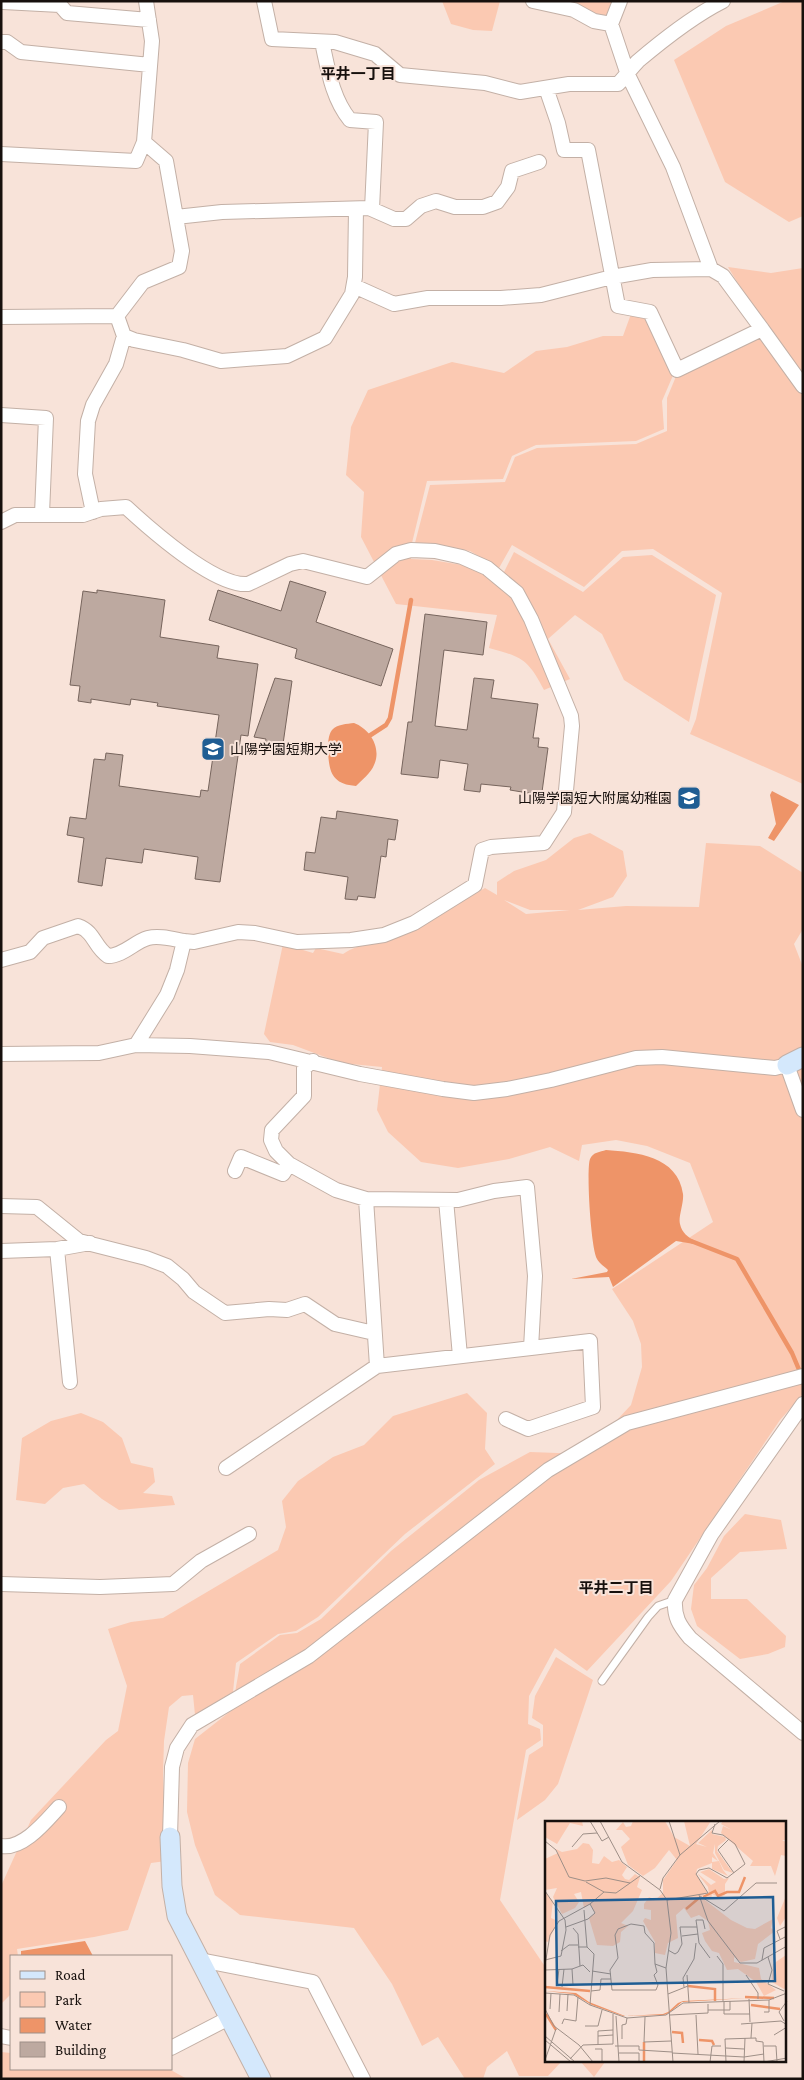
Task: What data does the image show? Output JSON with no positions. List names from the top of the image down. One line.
{"districts":["平井一丁目","平井二丁目"],"places":{"school or university":["山陽学園短期大学","山陽学園短大附属幼稚園"]},"legend":["Road","Park","Water","Building"]}
